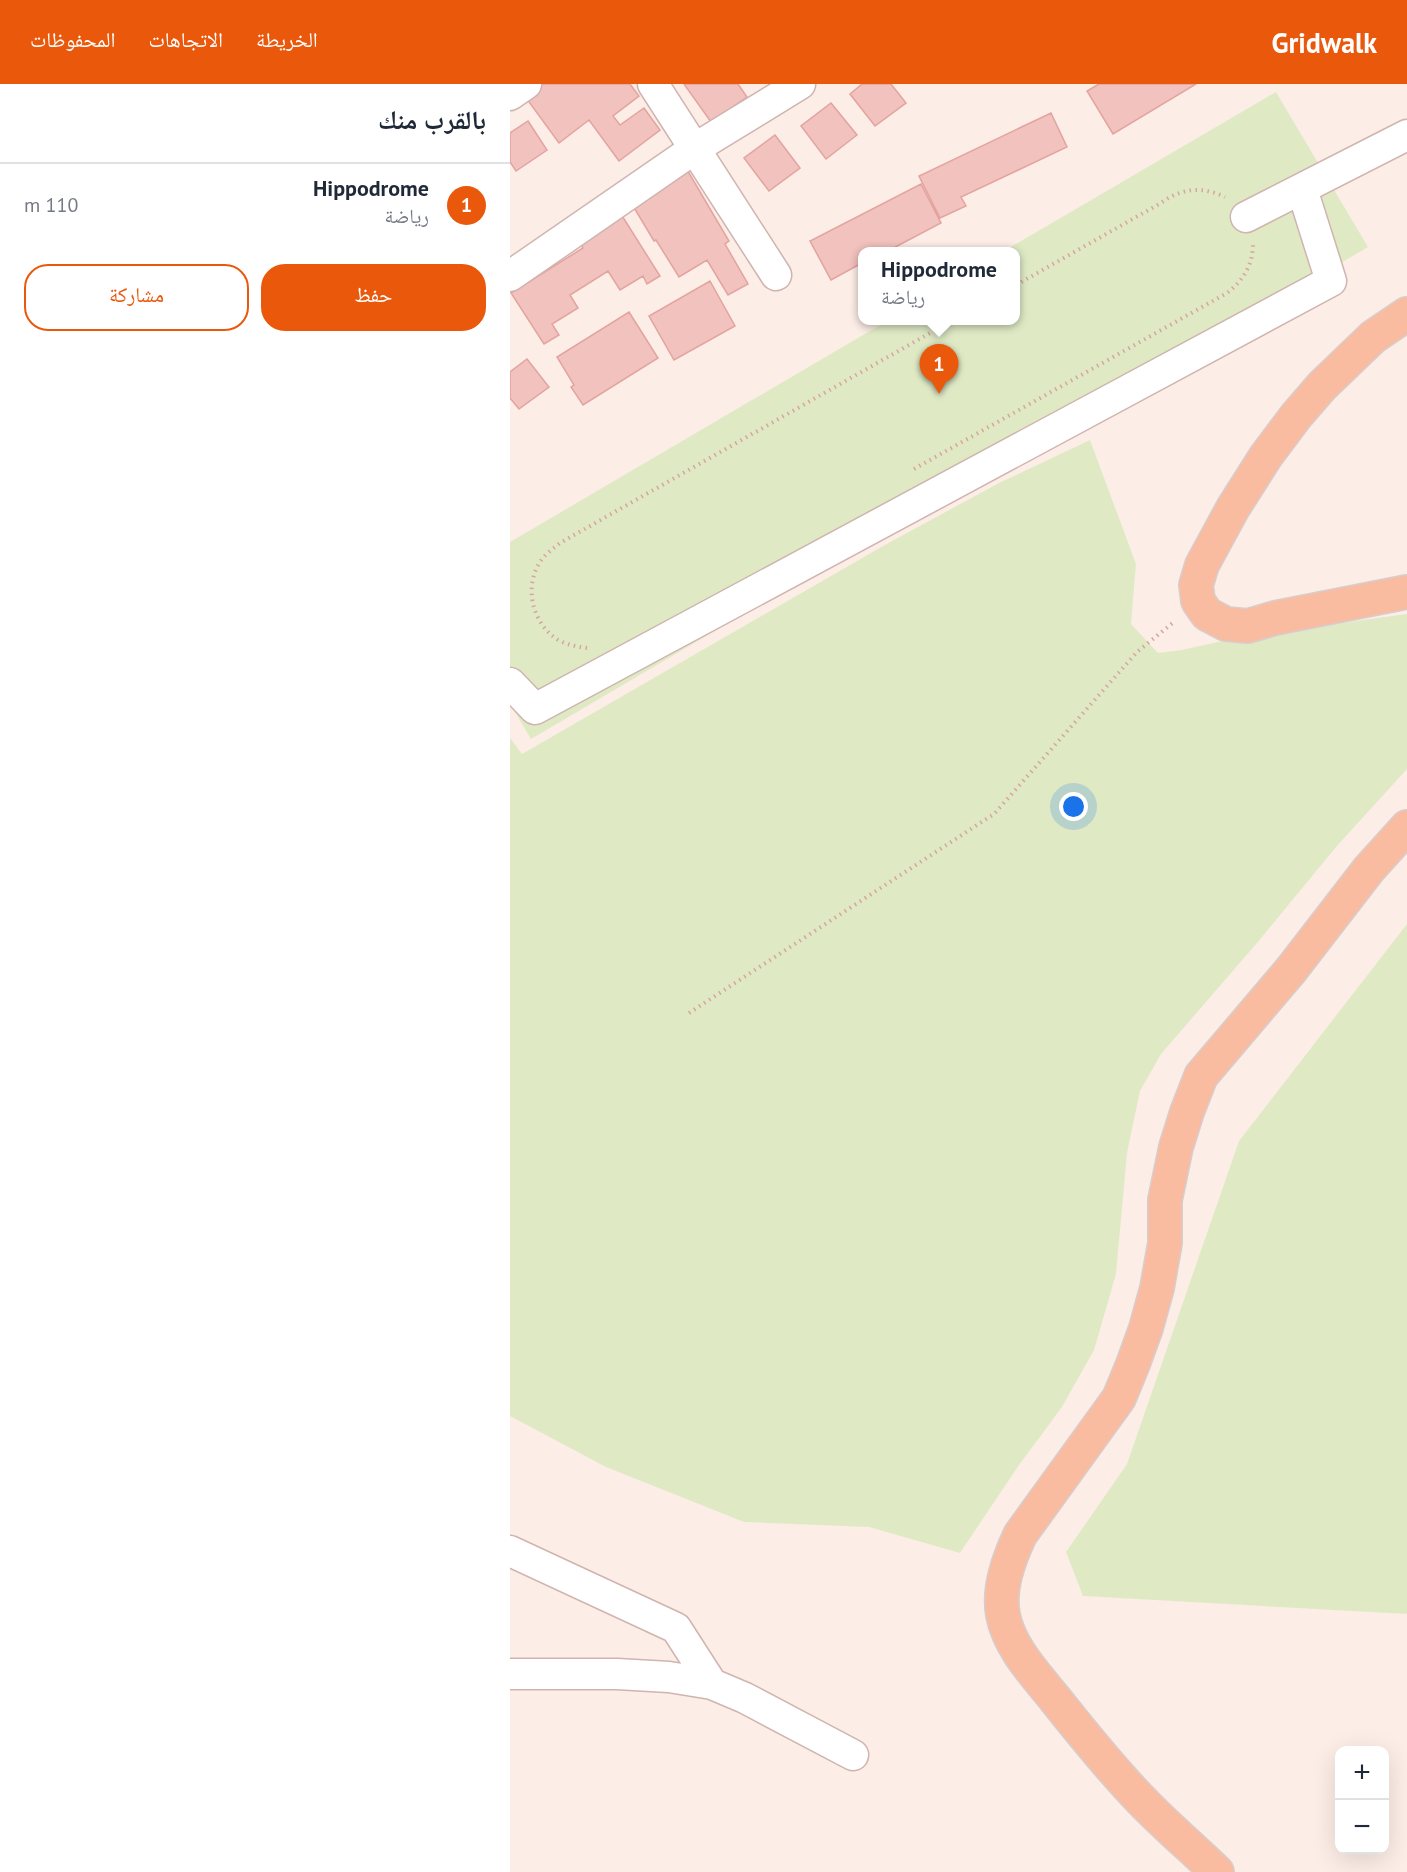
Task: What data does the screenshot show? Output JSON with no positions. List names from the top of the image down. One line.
{"page":{"header":"Gridwalk","nav":["الخريطة","الاتجاهات","المحفوظات"],"heading":"بالقرب منك","list":[{"mark":"1","name":"Hippodrome","note":"رياضة","value":"110 m"}],"buttons":["حفظ","مشاركة"],"popup":["Hippodrome","رياضة"],"pins":"1","map_buttons":["+","−"]}}
